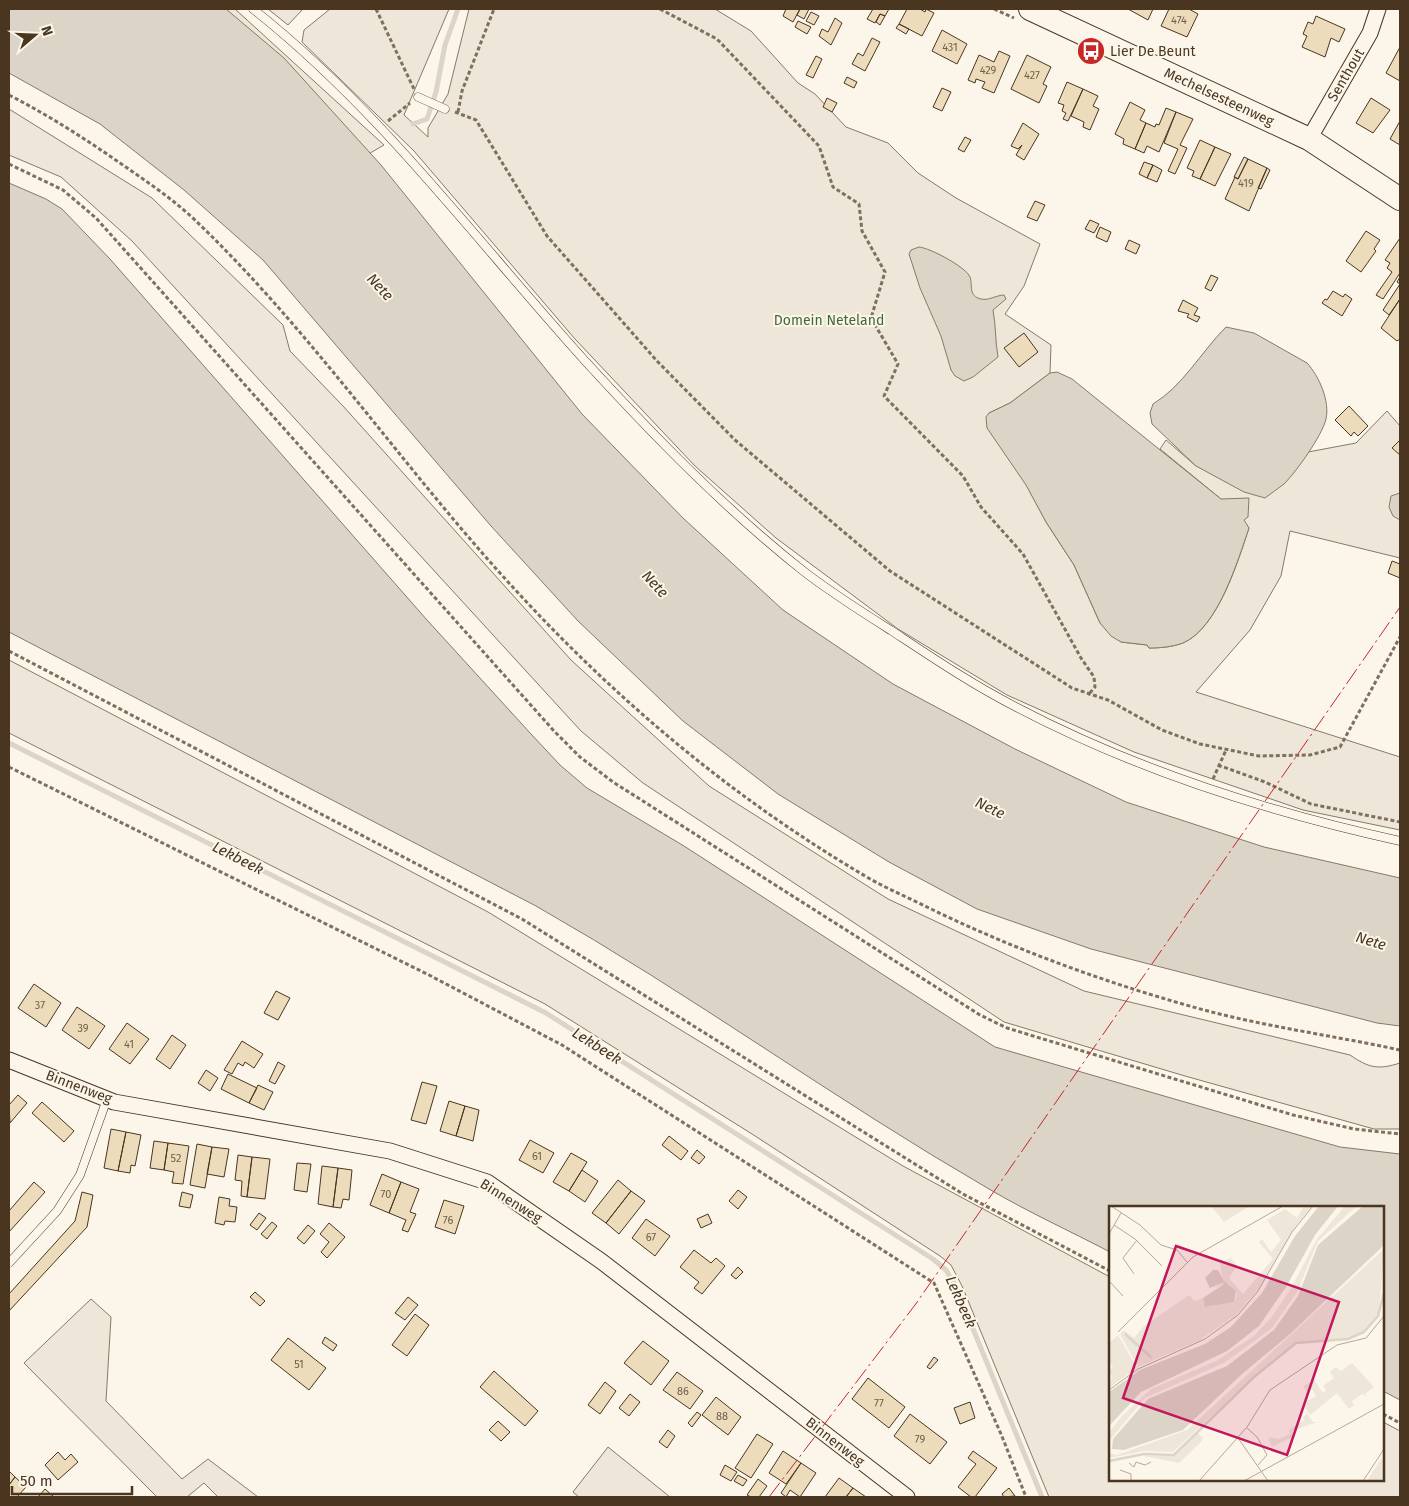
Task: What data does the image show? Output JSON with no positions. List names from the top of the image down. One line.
{"streets":{"main road":["Mechelsesteenweg"],"street":["Senthout","Binnenweg"]},"crossings":[["Senthout","Mechelsesteenweg"]],"water":["Nete","Lekbeek"],"parks":["Domein Neteland"],"places":{"bus stop":["Lier De Beunt"]},"house_numbers":["474","431","429","427","419","37","39","41","61","52","70","76","67","51","86","77","88","79"],"scale_bar":"50 m","north":"right"}
